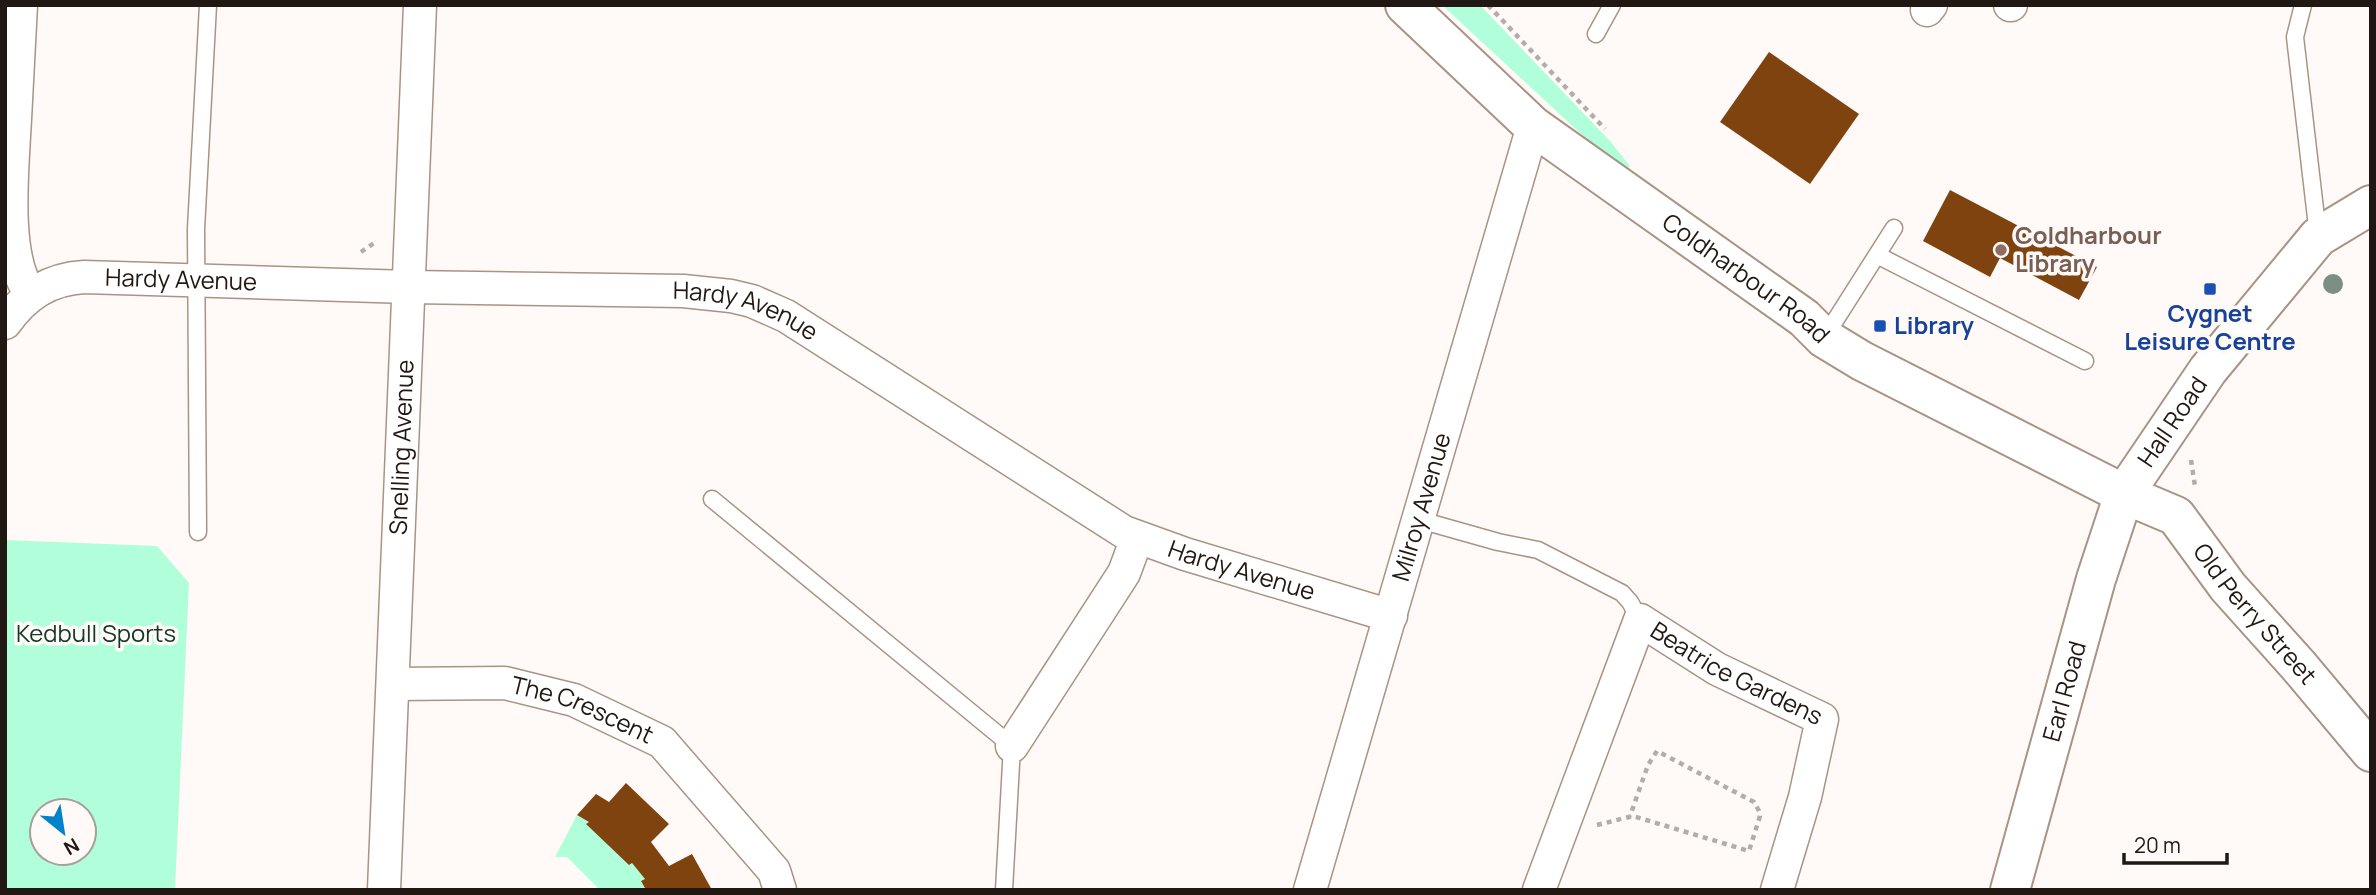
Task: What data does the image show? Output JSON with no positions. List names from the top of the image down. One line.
{"streets":{"street":["Coldharbour Road","Hardy Avenue","Hall Road","Snelling Avenue","Milroy Avenue","Old Perry Street","Beatrice Gardens","Earl Road","The Crescent"]},"crossings":[["Coldharbour Road","Hall Road"],["Coldharbour Road","Milroy Avenue"],["Coldharbour Road","Old Perry Street"],["Coldharbour Road","Earl Road"],["Hardy Avenue","Snelling Avenue"],["Hardy Avenue","Milroy Avenue"],["Hall Road","Old Perry Street"],["Hall Road","Earl Road"],["Snelling Avenue","The Crescent"],["Old Perry Street","Earl Road"]],"parks":["Kedbull Sports"],"places":{"other":["Coldharbour Library"],"transit":["Cygnet Leisure Centre","Library"]},"scale_bar":"20 m","north":"bottom right"}
